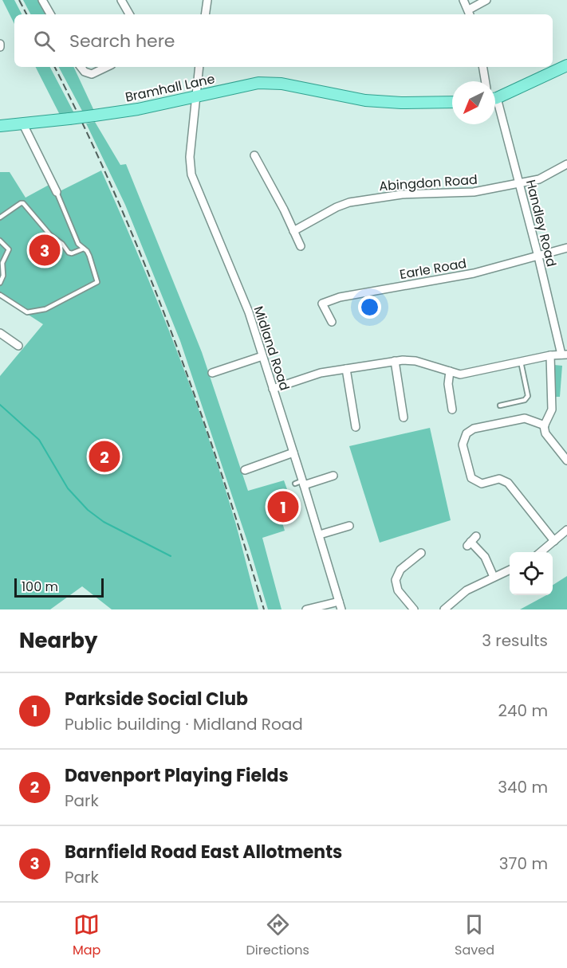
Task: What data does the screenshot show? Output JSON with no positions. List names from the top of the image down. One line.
{"streets":{"main road":["Bramhall Lane"],"street":["Abingdon Road","Handley Road","Earle Road","Midland Road"]},"crossings":[["Bramhall Lane","Midland Road"],["Abingdon Road","Handley Road"],["Handley Road","Earle Road"]],"scale_bar":"100 m","north":"bottom left","page":{"search":"Search here","pins":["3","2","1"],"scale":"100 m","heading":["Nearby","3 results"],"list":[{"mark":"1","name":"Parkside Social Club","note":"Public building · Midland Road","value":"240 m"},{"mark":"2","name":"Davenport Playing Fields","note":"Park","value":"340 m"},{"mark":"3","name":"Barnfield Road East Allotments","note":"Park","value":"370 m"}],"nav":["Map","Directions","Saved"]}}
